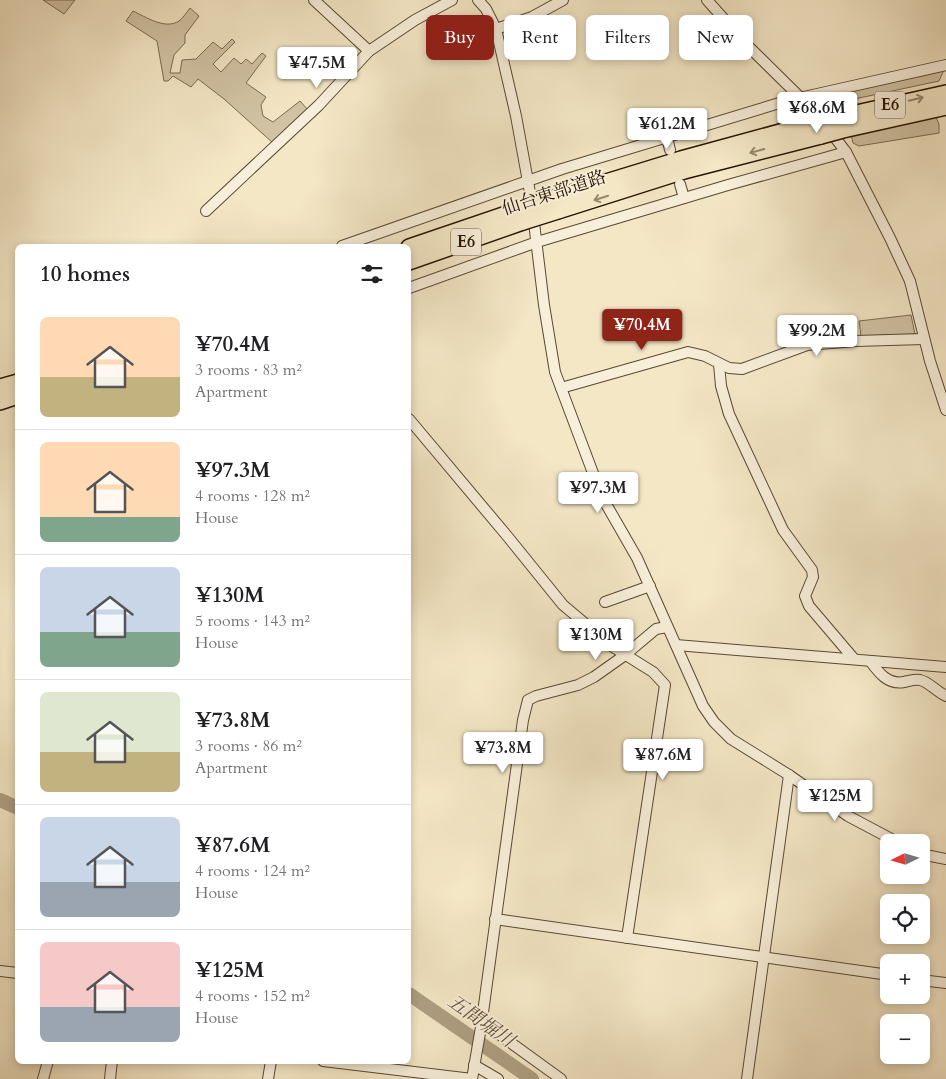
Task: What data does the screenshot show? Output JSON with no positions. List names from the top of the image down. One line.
{"streets":{"highway":["E6","仙台東部道路"]},"water":["五間堀川"],"north":"left","page":{"chip":["Buy","Rent","Filters","New"],"price":["¥47.5M","¥68.6M","¥61.2M","¥70.4M","¥99.2M","¥97.3M","¥130M","¥73.8M","¥87.6M","¥125M"],"heading":"10 homes","list":[{"name":"¥70.4M","note":"3 rooms · 83 m² · Apartment"},{"name":"¥97.3M","note":"4 rooms · 128 m² · House"},{"name":"¥130M","note":"5 rooms · 143 m² · House"},{"name":"¥73.8M","note":"3 rooms · 86 m² · Apartment"},{"name":"¥87.6M","note":"4 rooms · 124 m² · House"},{"name":"¥125M","note":"4 rooms · 152 m² · House"}],"map_buttons":["+","−"]}}
